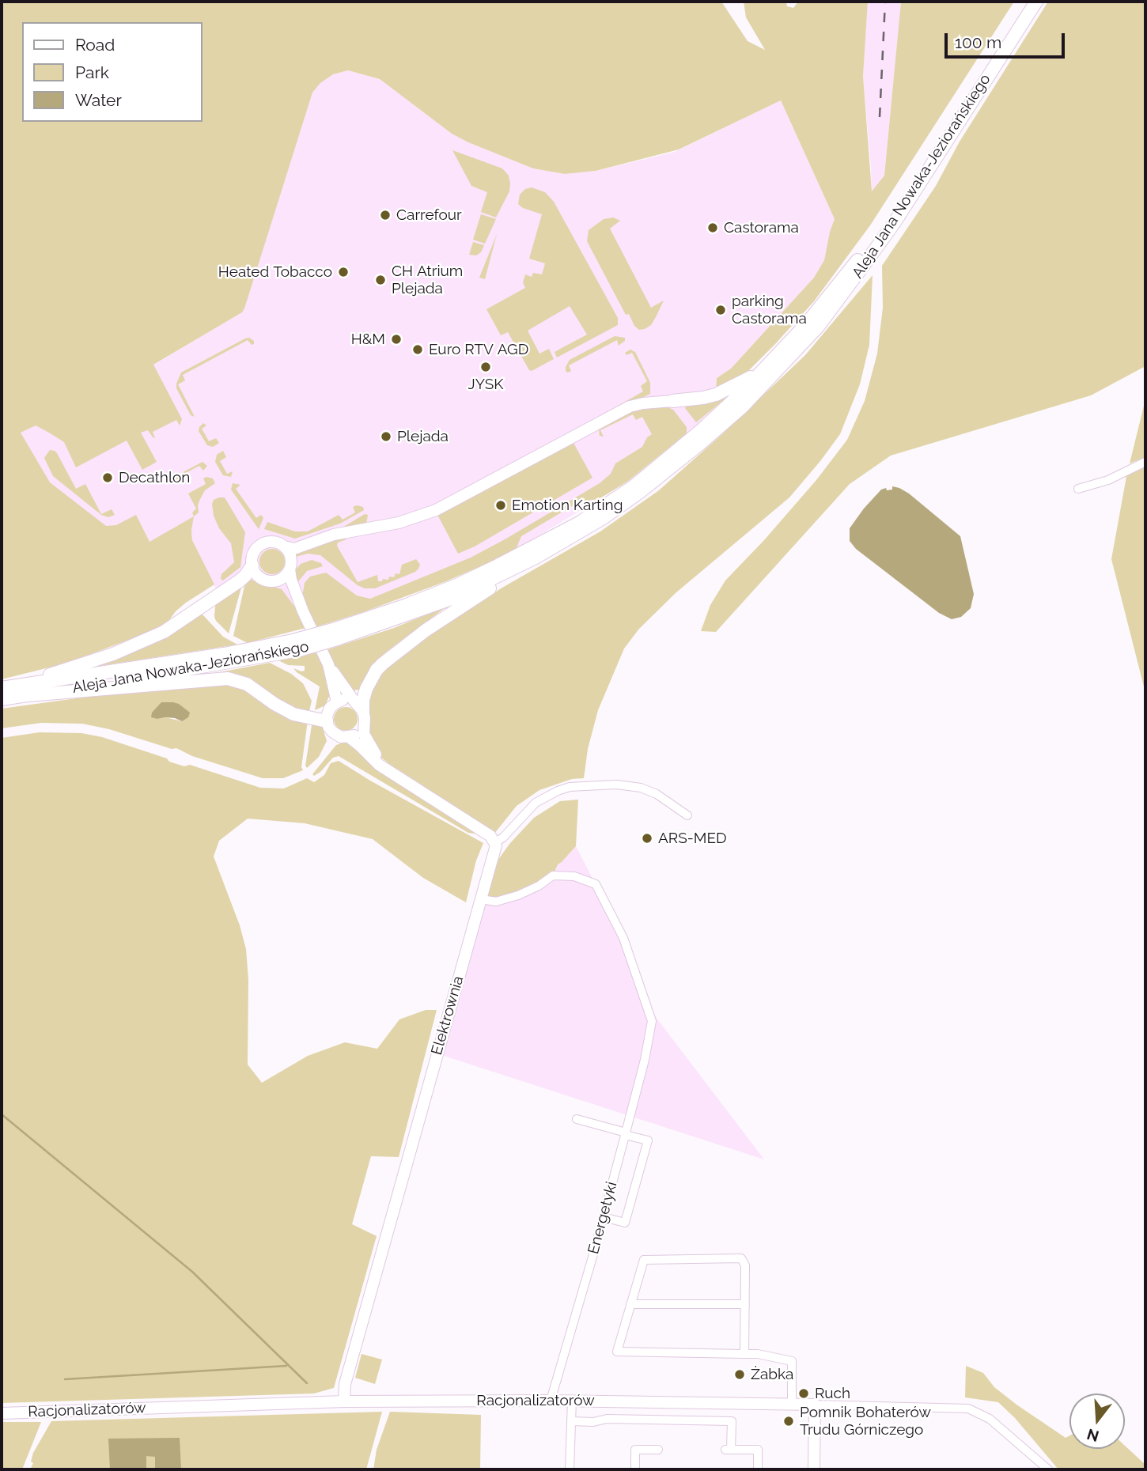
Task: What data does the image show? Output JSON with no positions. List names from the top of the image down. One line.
{"streets":{"main road":["Aleja Jana Nowaka-Jeziorańskiego"],"street":["Elektrownia","Energetyki","Racjonalizatorów"]},"crossings":[["Elektrownia","Energetyki"],["Elektrownia","Racjonalizatorów"],["Energetyki","Racjonalizatorów"]],"places":["Carrefour","Castorama","Heated Tobacco","CH Atrium Plejada","parking Castorama","H&M","Euro RTV AGD","JYSK","Plejada","Decathlon","Emotion Karting","ARS-MED","Żabka","Ruch","Pomnik Bohaterów Trudu Górniczego"],"legend":["Road","Park","Water"],"scale_bar":"100 m","north":"bottom"}
